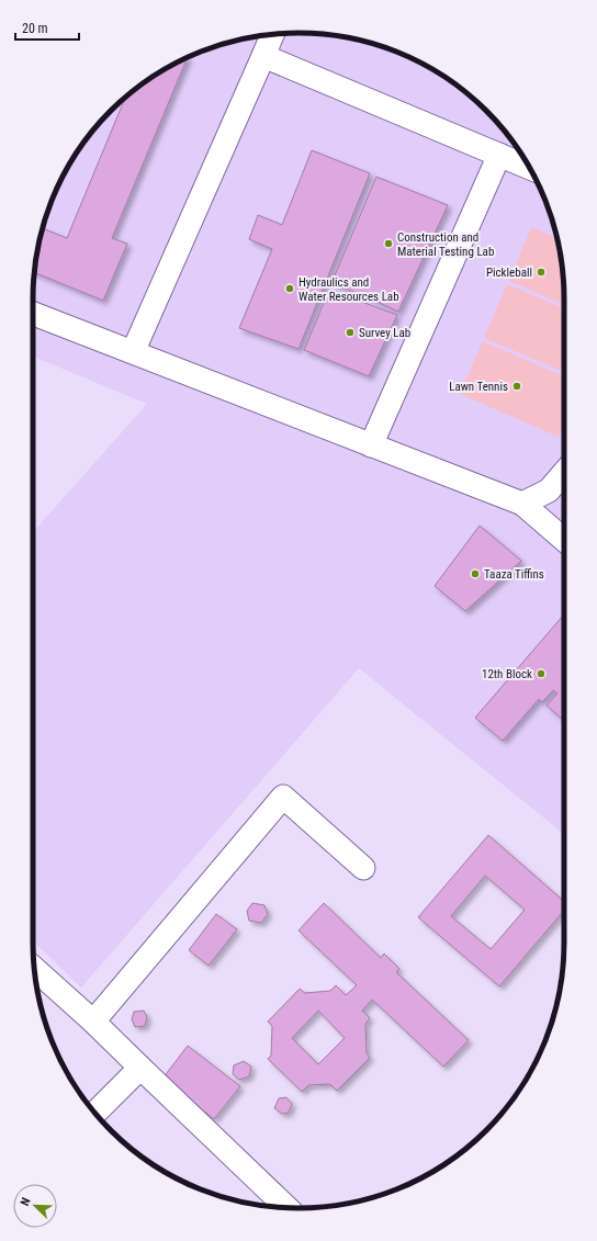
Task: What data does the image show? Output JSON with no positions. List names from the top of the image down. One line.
{"places":["Construction and Material Testing Lab","Pickleball","Hydraulics and Water Resources Lab","Survey Lab","Lawn Tennis","Taaza Tiffins","12th Block"],"scale_bar":"20 m","north":"top left"}
